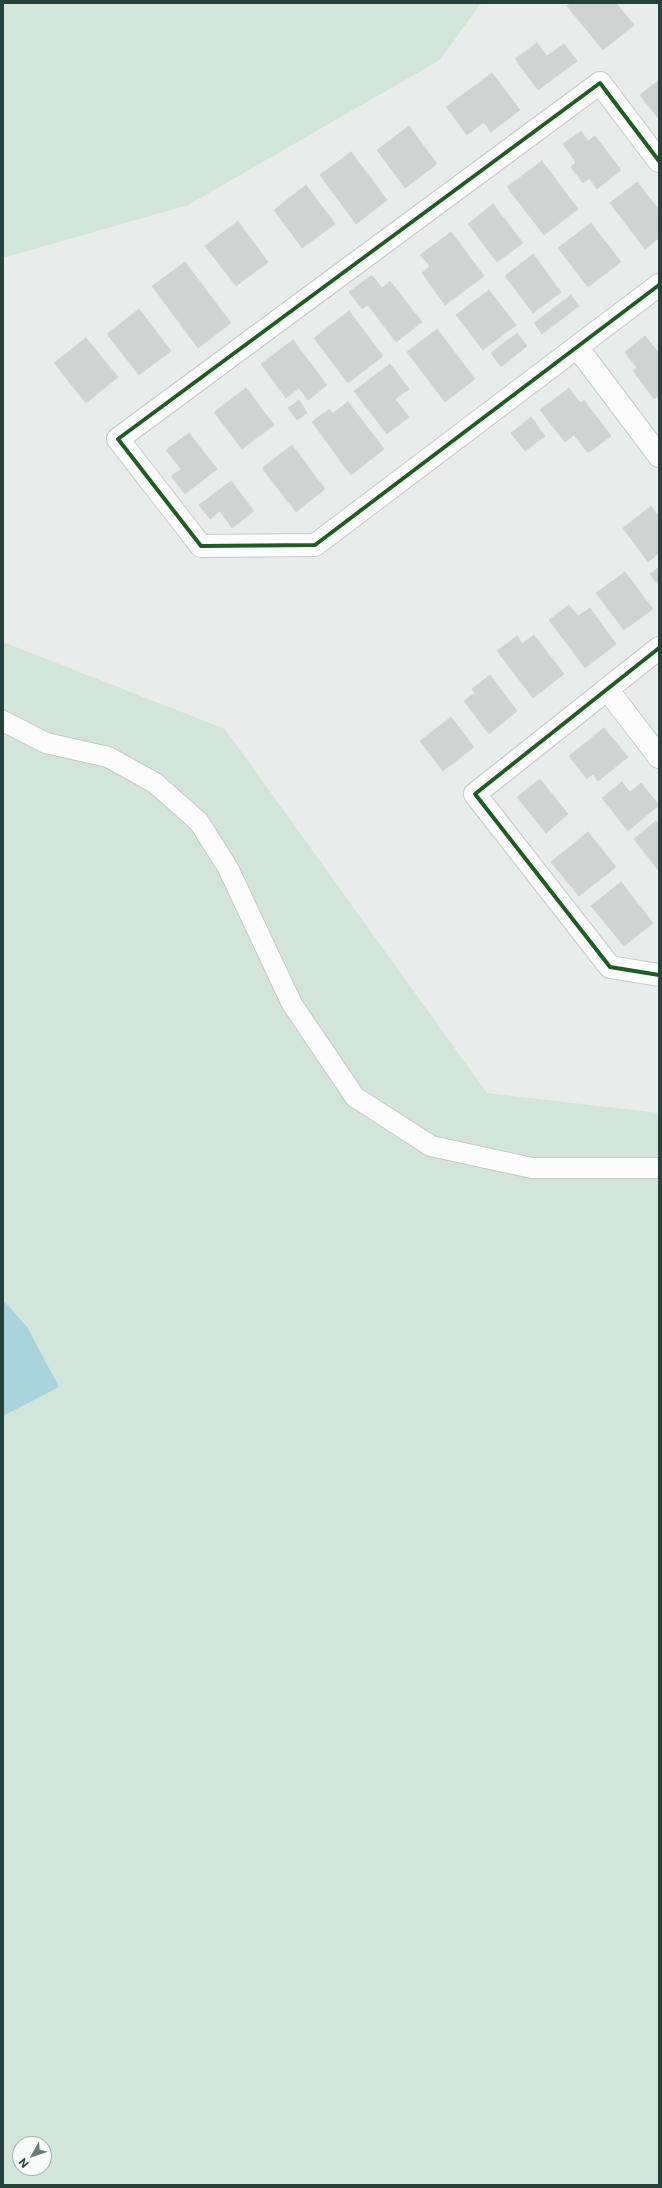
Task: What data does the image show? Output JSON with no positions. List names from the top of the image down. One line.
{"north":"bottom left"}
